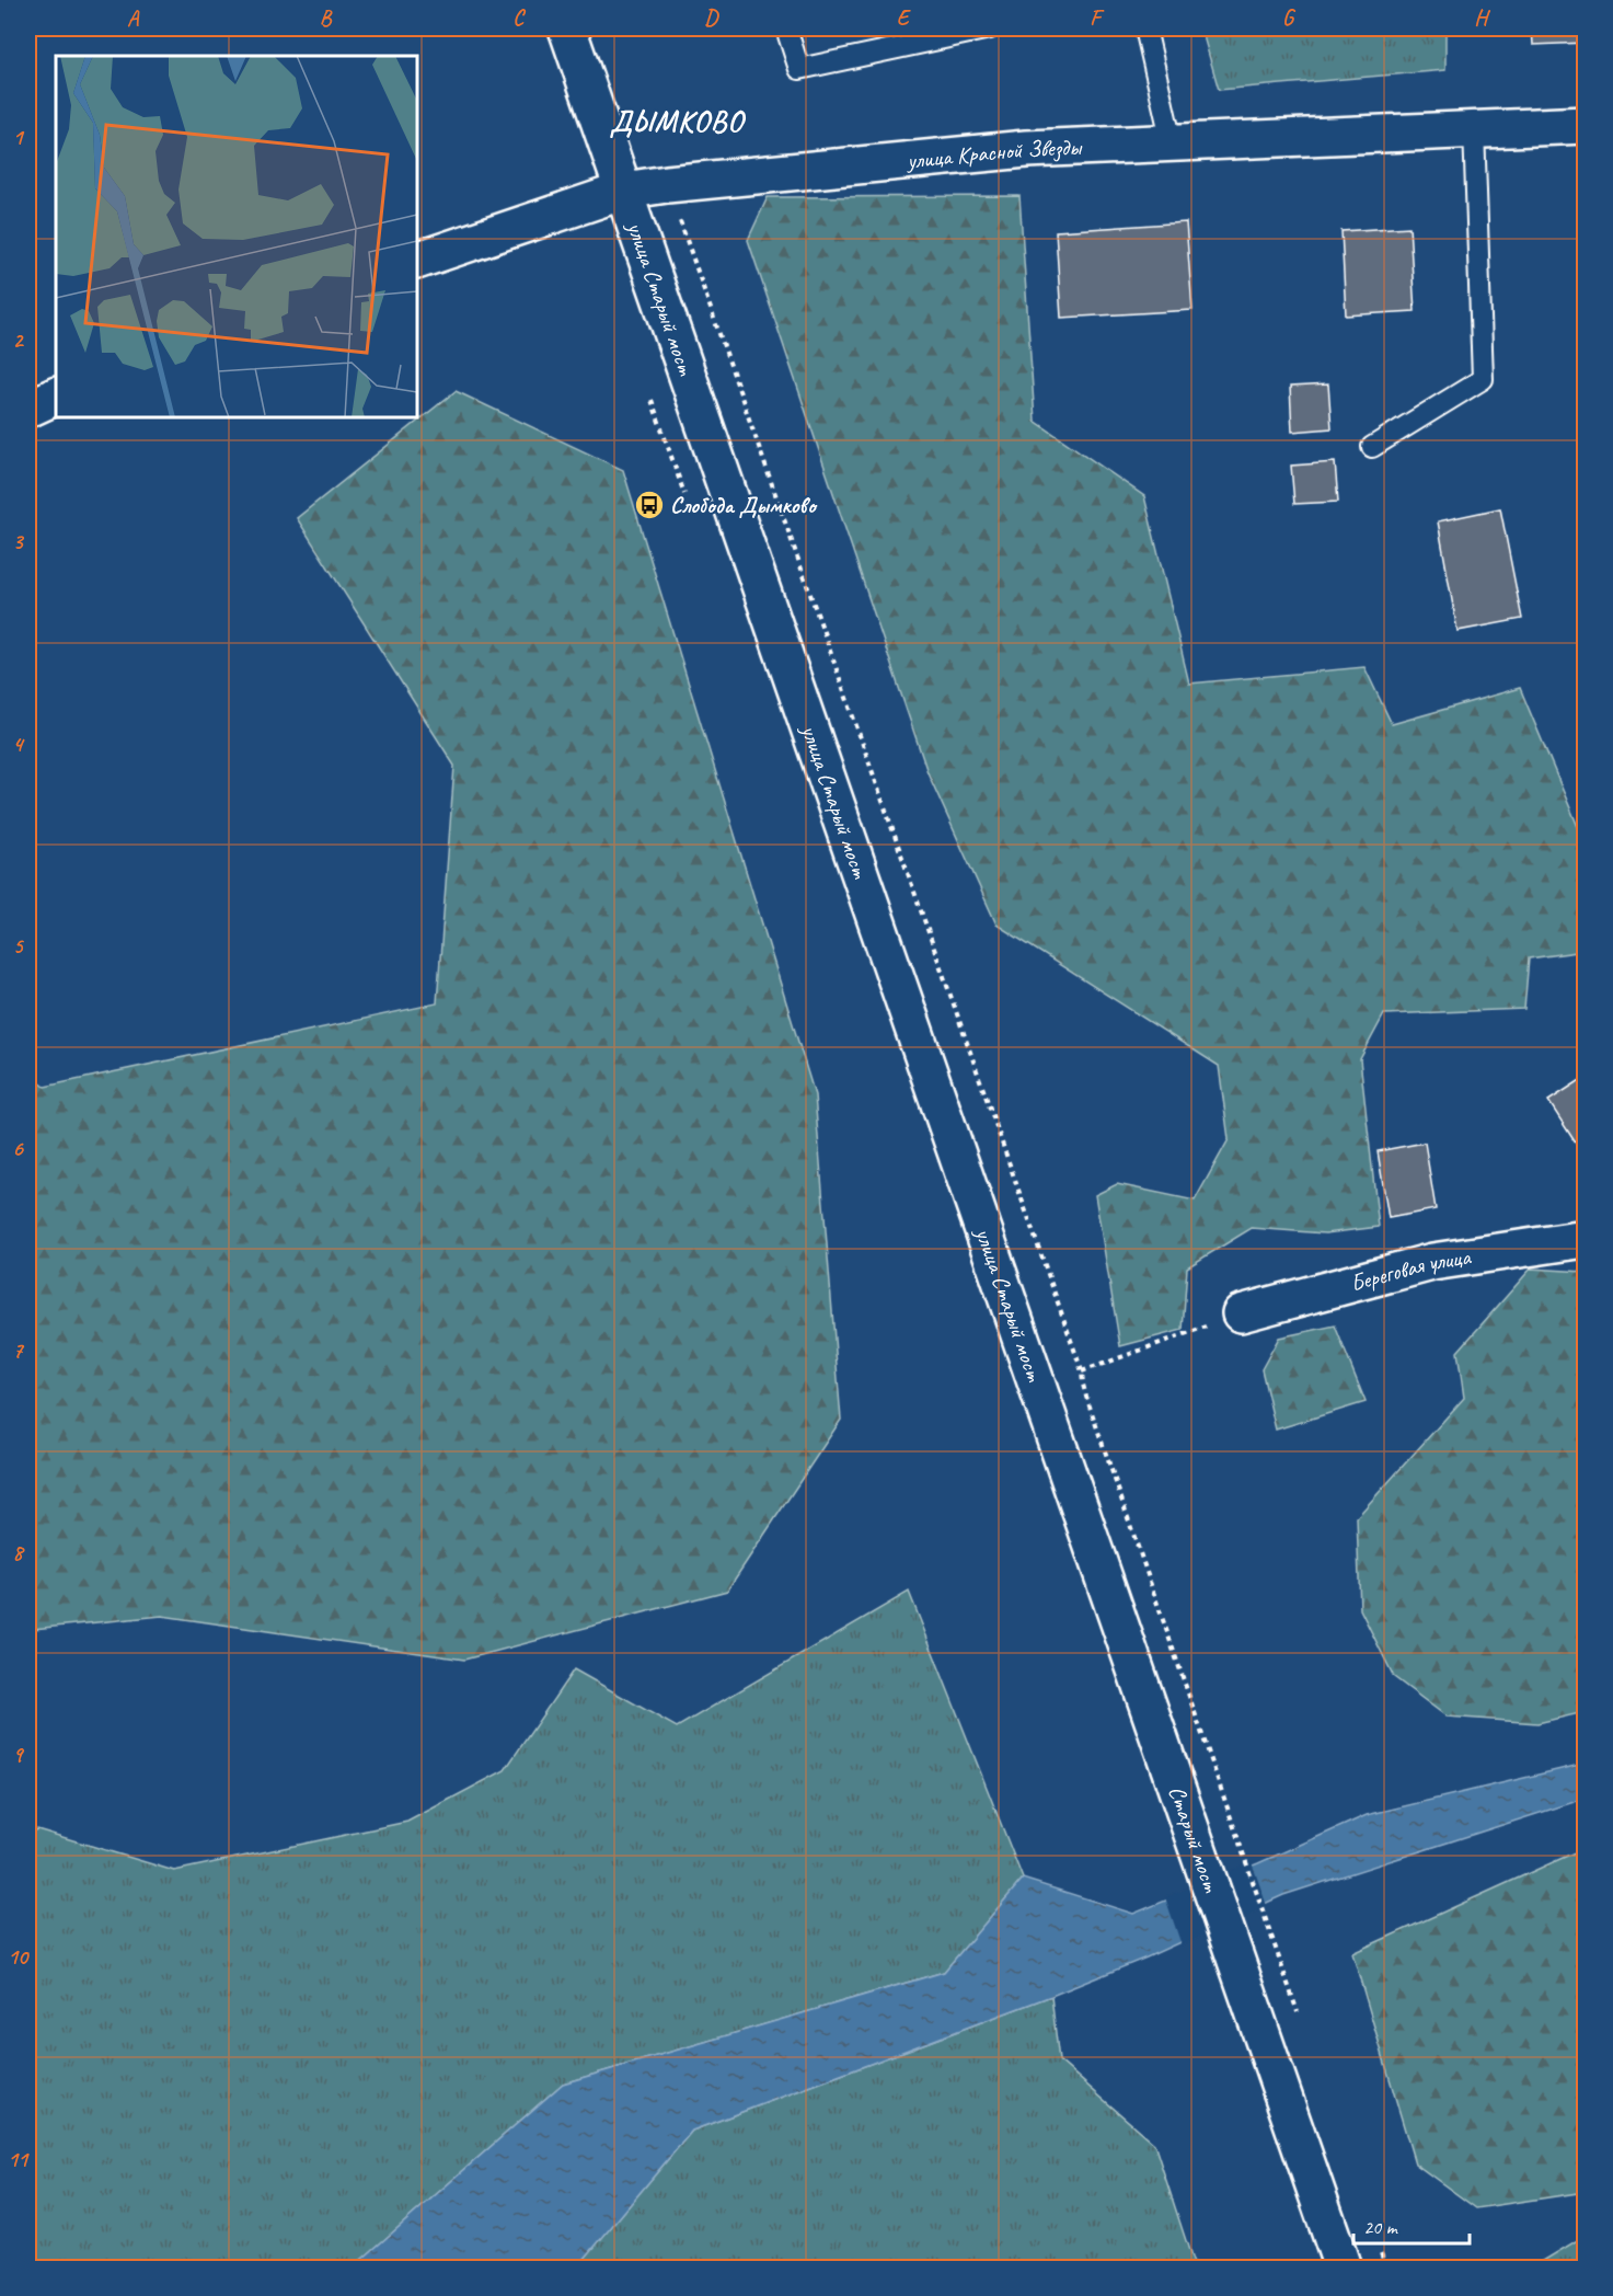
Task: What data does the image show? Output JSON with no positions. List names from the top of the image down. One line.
{"streets":{"main road":["улица Красной Звезды","улица Старый мост","Береговая улица","Старый мост"]},"crossings":[["улица Красной Звезды","улица Старый мост"],["улица Старый мост","Старый мост"]],"districts":["ДЫМКОВО"],"places":{"bus stop":["Слобода Дымково"]},"scale_bar":"20 m","grid":{"columns":["A","B","C","D","E","F","G","H"],"rows":["1","2","3","4","5","6","7","8","9","10","11"]}}
